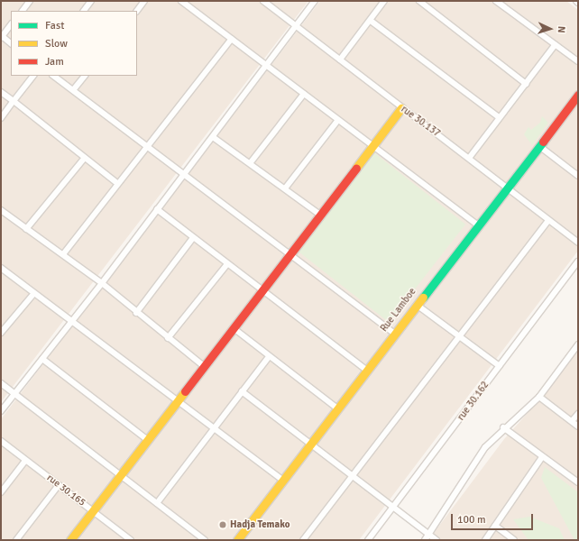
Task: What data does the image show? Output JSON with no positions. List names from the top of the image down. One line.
{"streets":{"street":["rue 30.137","Rue Lamboe","rue 30.162","rue 30.165"]},"crossings":[["rue 30.137","Rue Lamboe"]],"places":["Hadja Temako"],"legend":["Fast","Slow","Jam"],"scale_bar":"100 m","north":"right"}
